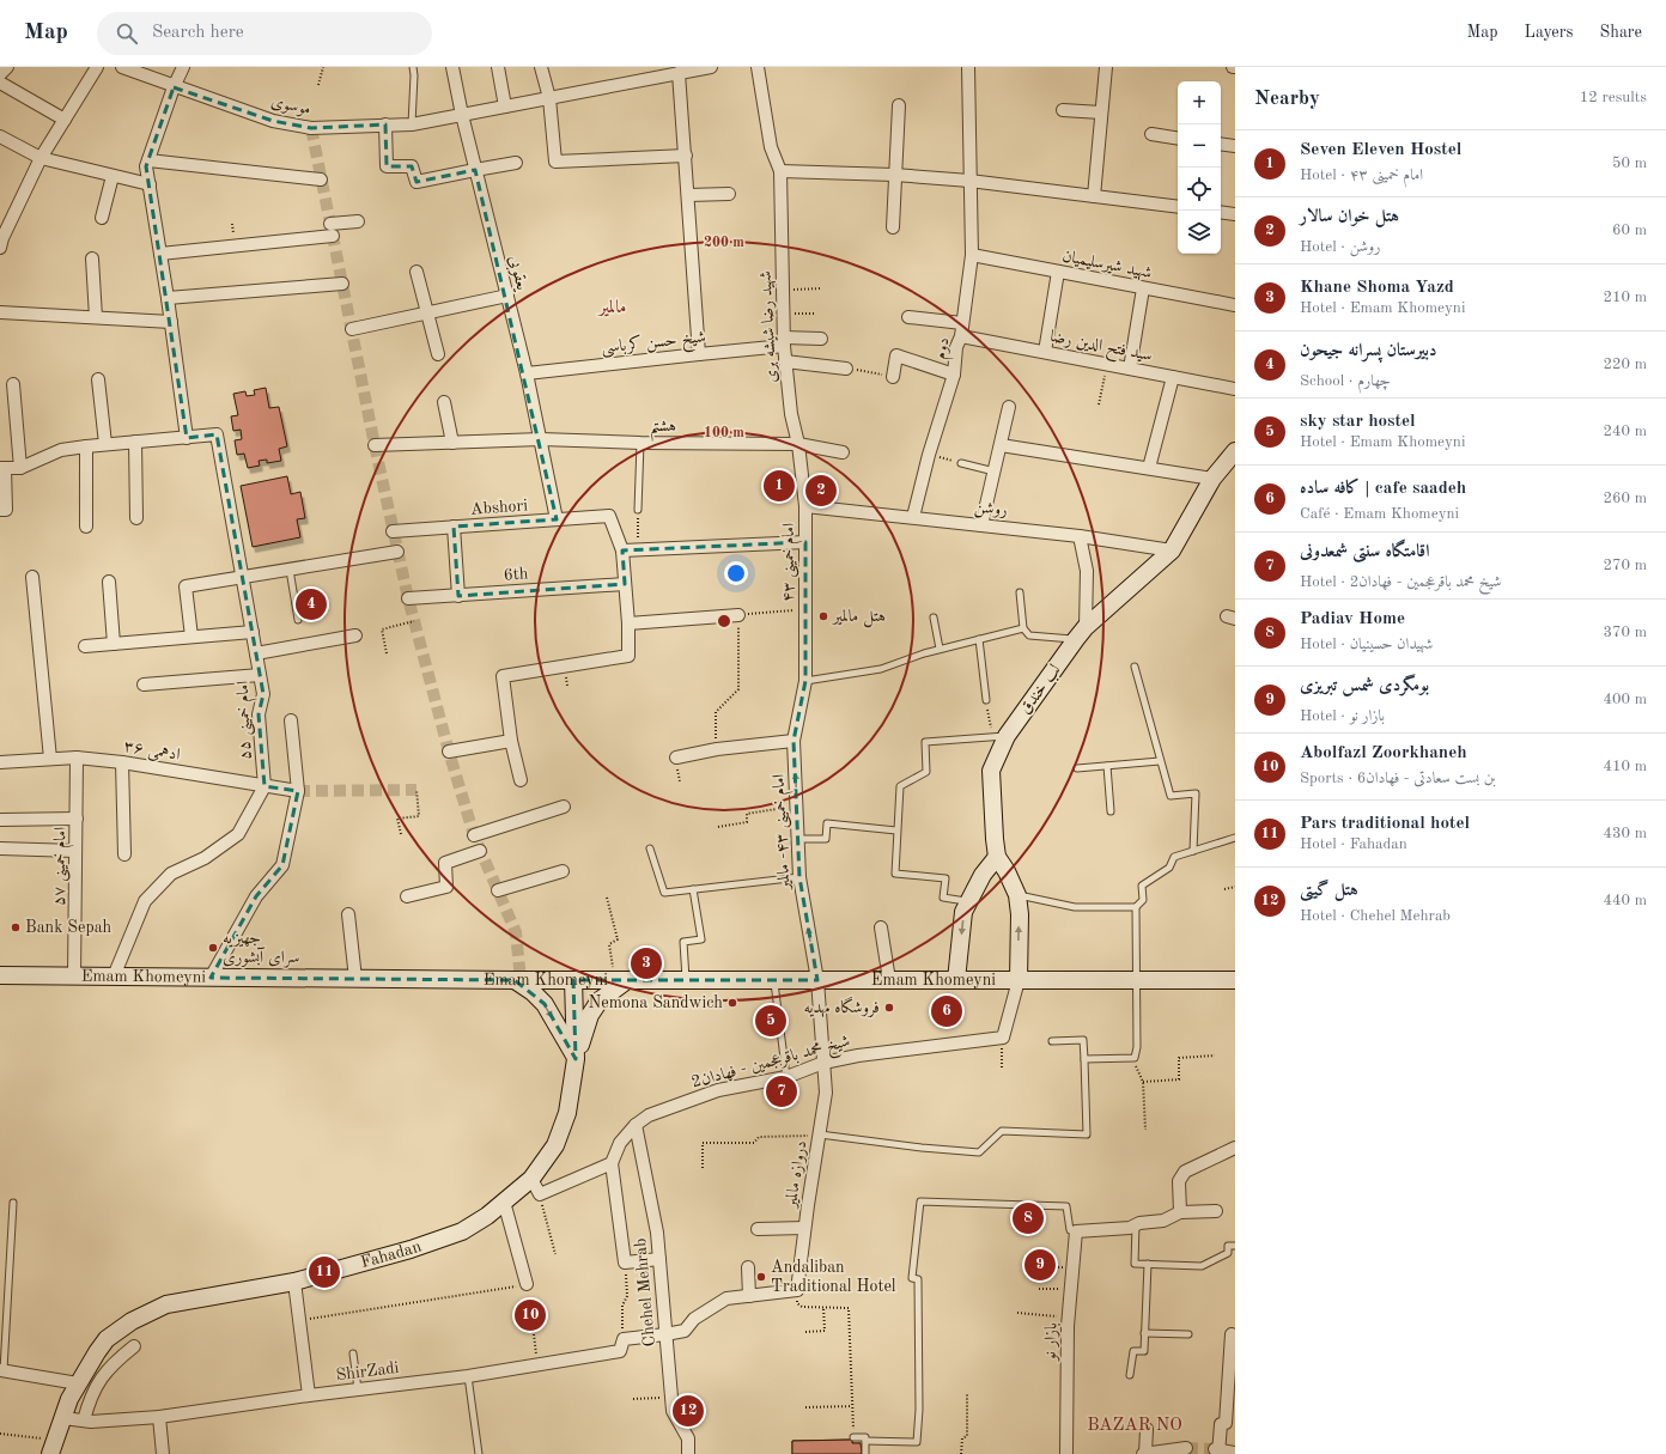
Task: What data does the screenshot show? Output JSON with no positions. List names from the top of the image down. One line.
{"streets":{"street":["موسوی","شهید شیرسلیمیان","یعقوبی","شهید رضا شیشه بری","شیخ حسن کرباسی","سید فتح الدین رضا","دوم","هشتم","Abshori","روشن","امام خمینی ۴۳","6th","لب خندق","امام خمینی ۵۵","ادهمی ۳۶","امام خمینی ۴۳- مالمیر","امام خمینی ۵۷","Emam Khomeyni","شیخ محمد باقرعجمین - فهادان2","دروازه مالمیر","Fahadan","Chehel Mehrab","بازار نو","ShirZadi"]},"crossings":[["موسوی","یعقوبی"],["شهید شیرسلیمیان","دوم"],["یعقوبی","شیخ حسن کرباسی"],["یعقوبی","هشتم"],["یعقوبی","Abshori"],["شهید رضا شیشه بری","شیخ حسن کرباسی"],["شهید رضا شیشه بری","هشتم"],["شهید رضا شیشه بری","امام خمینی ۴۳"],["سید فتح الدین رضا","دوم"],["دوم","روشن"],["هشتم","امام خمینی ۴۳"],["روشن","امام خمینی ۴۳"],["روشن","لب خندق"],["امام خمینی ۴۳","امام خمینی ۴۳- مالمیر"],["لب خندق","Emam Khomeyni"],["امام خمینی ۵۵","ادهمی ۳۶"],["ادهمی ۳۶","امام خمینی ۵۷"],["امام خمینی ۴۳- مالمیر","Emam Khomeyni"],["امام خمینی ۴۳- مالمیر","شیخ محمد باقرعجمین - فهادان2"],["امام خمینی ۴۳- مالمیر","دروازه مالمیر"],["امام خمینی ۵۷","Emam Khomeyni"],["Emam Khomeyni","Fahadan"],["شیخ محمد باقرعجمین - فهادان2","دروازه مالمیر"],["شیخ محمد باقرعجمین - فهادان2","Chehel Mehrab"],["Fahadan","ShirZadi"]],"one_way":["امام خمینی ۴۳- مالمیر"],"districts":["مالمیر","BAZAR NO"],"places":["هتل مالمير","Bank Sepah","جهیزیه سرای آبشوری","Nemona Sandwich","فروشگاه مهدیه","Andaliban Traditional Hotel"],"page":{"header":"Map","search":"Search here","nav":["Map","Layers","Share"],"heading":["Nearby","12 results"],"map_buttons":["+","−"],"list":[{"mark":"1","name":"Seven Eleven Hostel","note":"Hotel · امام خمینی ۴۳","value":"50 m"},{"mark":"2","name":"هتل خوان سالار","note":"Hotel · روشن","value":"60 m"},{"mark":"3","name":"Khane Shoma Yazd","note":"Hotel · Emam Khomeyni","value":"210 m"},{"mark":"4","name":"دبیرستان پسرانه جیحون","note":"School · چهارم","value":"220 m"},{"mark":"5","name":"sky star hostel","note":"Hotel · Emam Khomeyni","value":"240 m"},{"mark":"6","name":"کافه ساده | cafe saadeh","note":"Café · Emam Khomeyni","value":"260 m"},{"mark":"7","name":"اقامتگاه سنتی شمعدونی","note":"Hotel · شیخ محمد باقرعجمین - فهادان2","value":"270 m"},{"mark":"8","name":"Padiav Home","note":"Hotel · شهیدان حسینیان","value":"370 m"},{"mark":"9","name":"بومگردی شمس تبریزی","note":"Hotel · بازار نو","value":"400 m"},{"mark":"10","name":"Abolfazl Zoorkhaneh","note":"Sports · بن بست سعادتی - فهادان6","value":"410 m"},{"mark":"11","name":"Pars traditional hotel","note":"Hotel · Fahadan","value":"430 m"},{"mark":"12","name":"هتل گیتی","note":"Hotel · Chehel Mehrab","value":"440 m"}],"pins":["1","2","4","3","6","5","7","8","9","11","10","12"]},"rings":["200 m","100 m"]}
